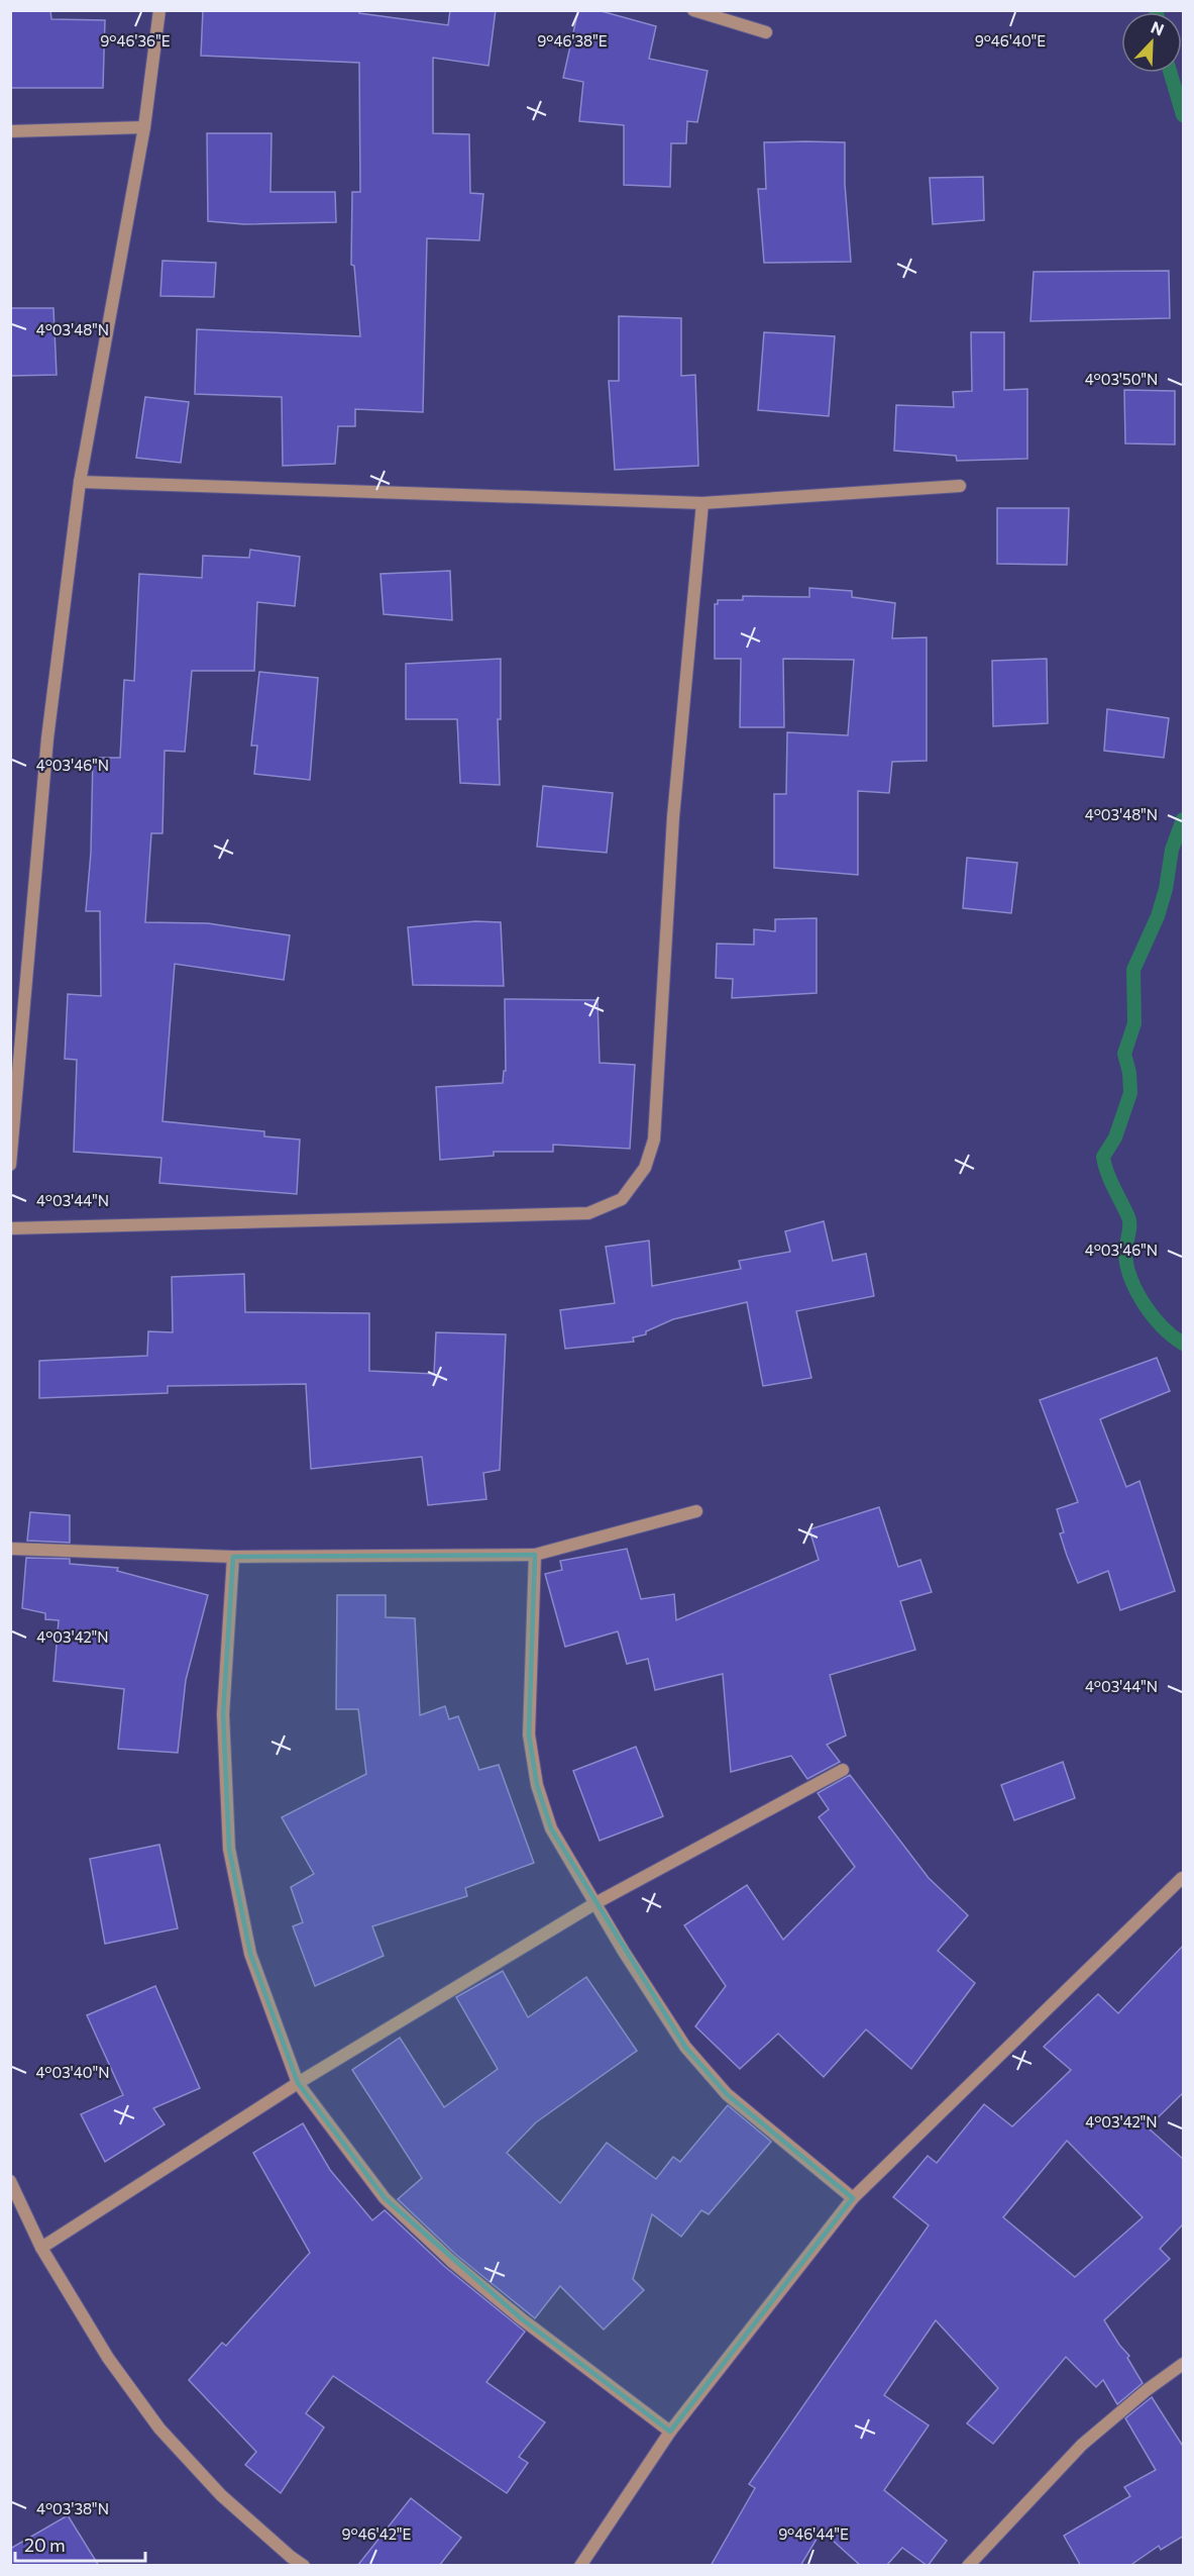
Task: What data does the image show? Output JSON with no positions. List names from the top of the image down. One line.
{"scale_bar":"20 m","north":"top right","coordinates":["9°46'36\"E","9°46'38\"E","9°46'40\"E","4°03'48\"N","4°03'50\"N","4°03'46\"N","4°03'44\"N","4°03'42\"N","4°03'40\"N","4°03'38\"N","9°46'42\"E","9°46'44\"E"]}
